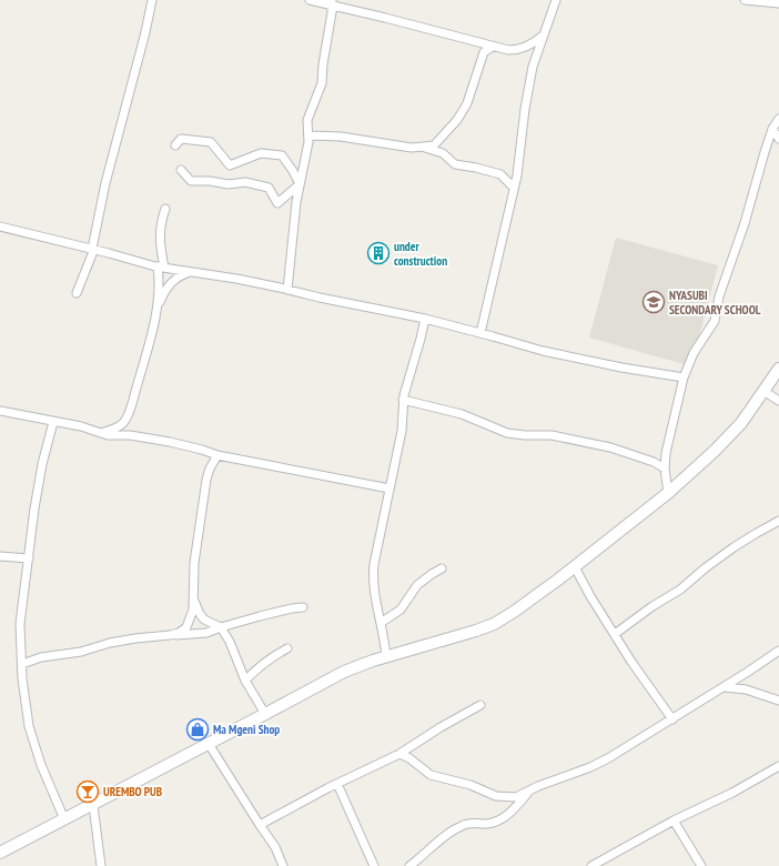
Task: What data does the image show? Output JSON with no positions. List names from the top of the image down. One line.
{"places":{"building":["under construction"],"school or university":["NYASUBI SECONDARY SCHOOL"],"shop":["Ma Mgeni Shop"],"bar":["UREMBO PUB"]}}
